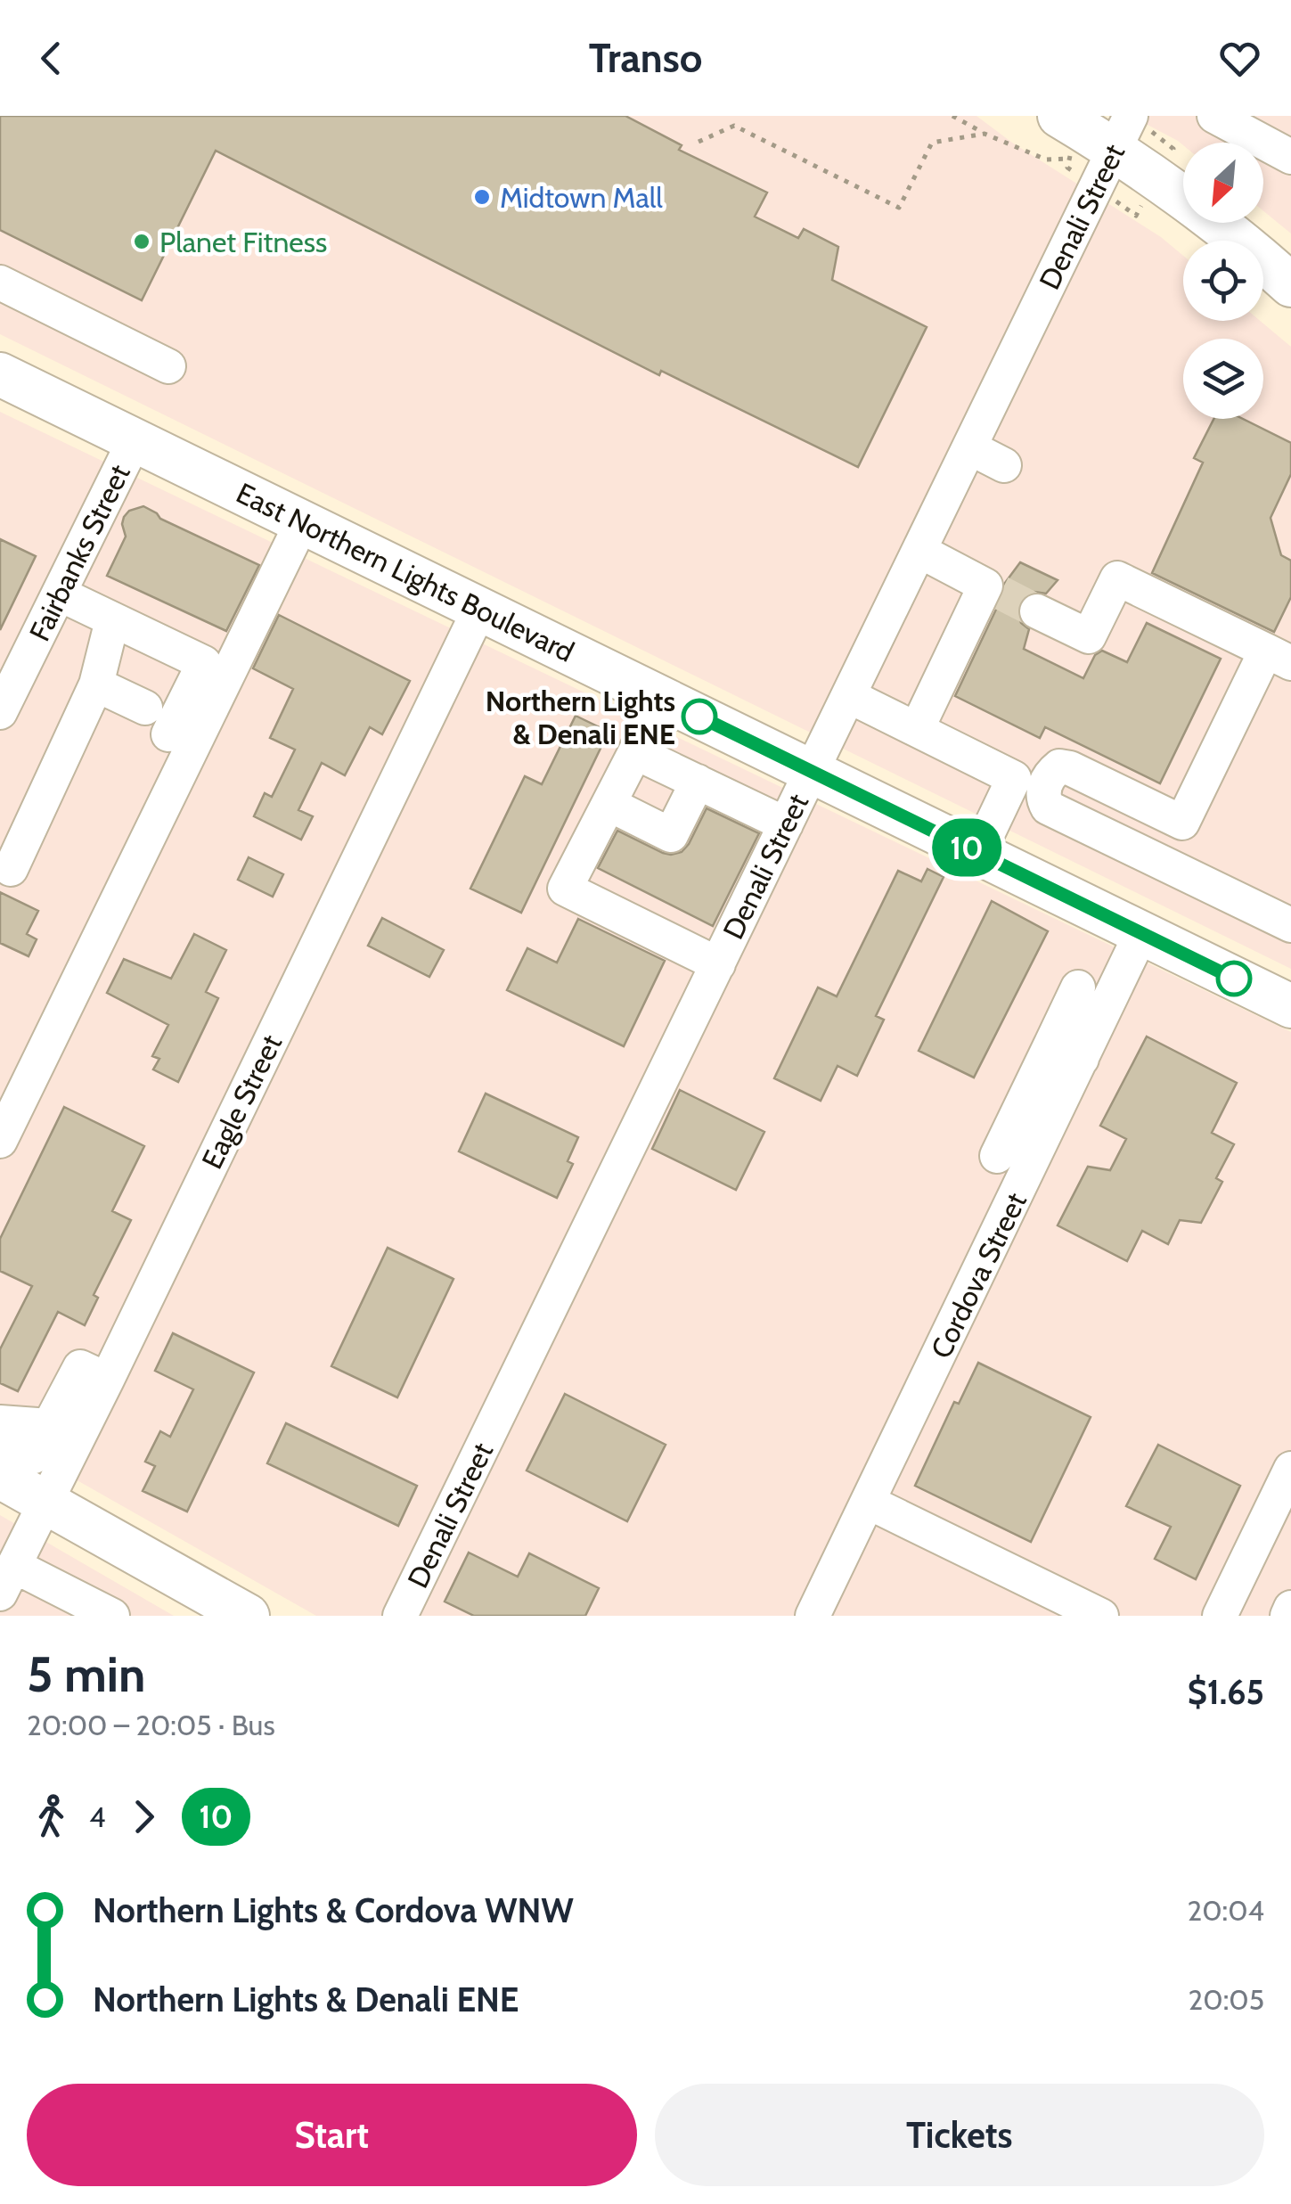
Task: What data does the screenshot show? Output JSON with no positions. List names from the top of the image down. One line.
{"streets":{"main road":["East Northern Lights Boulevard"],"street":["Denali Street","Fairbanks Street","Eagle Street","Cordova Street"]},"crossings":[["Denali Street","East Northern Lights Boulevard"],["Fairbanks Street","East Northern Lights Boulevard"],["East Northern Lights Boulevard","Eagle Street"],["East Northern Lights Boulevard","Cordova Street"]],"places":["Midtown Mall","Planet Fitness","Northern Lights & Denali ENE"],"lines":["bus line 10"],"north":"bottom left","page":{"header":"Transo","on_map":"10","heading":["5 min","20:00 – 20:05 · Bus","$1.65"],"legs":["4","10"],"list":[{"name":"Northern Lights & Cordova WNW","value":"20:04"},{"name":"Northern Lights & Denali ENE","value":"20:05"}],"buttons":["Start","Tickets"]}}
